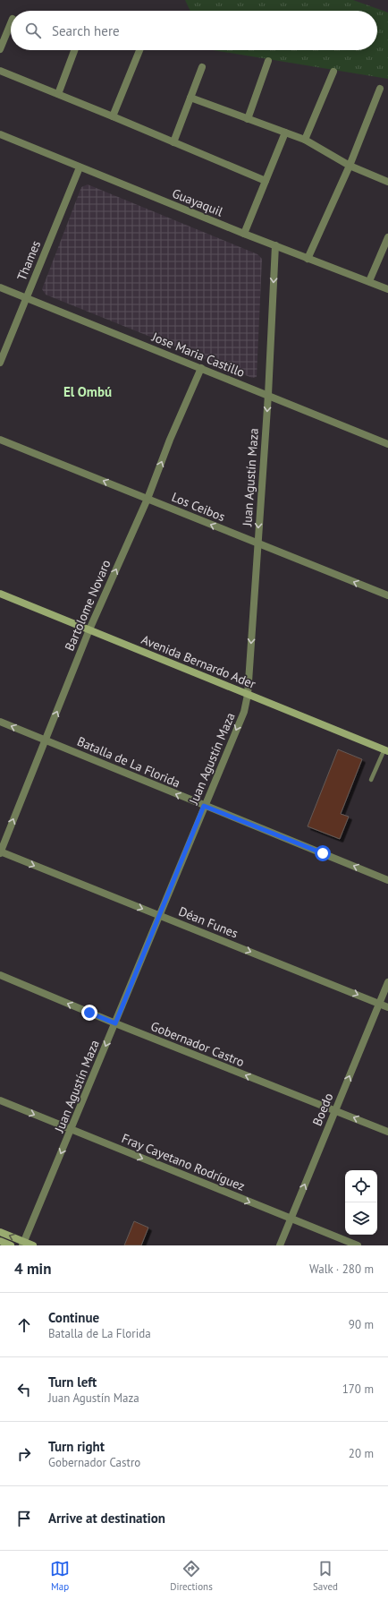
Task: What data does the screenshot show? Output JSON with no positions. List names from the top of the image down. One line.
{"streets":{"main road":["Avenida Bernardo Ader"],"street":["Guayaquil","Thames","Jose Maria Castillo","Juan Agustín Maza","Los Ceibos","Bartolome Novaro","Batalla de La Florida","Déan Funes","Gobernador Castro","Boedo","Fray Cayetano Rodríguez"]},"crossings":[["Guayaquil","Thames"],["Guayaquil","Juan Agustín Maza"],["Thames","Jose Maria Castillo"],["Jose Maria Castillo","Juan Agustín Maza"],["Jose Maria Castillo","Bartolome Novaro"],["Juan Agustín Maza","Los Ceibos"],["Juan Agustín Maza","Avenida Bernardo Ader"],["Juan Agustín Maza","Batalla de La Florida"],["Juan Agustín Maza","Déan Funes"],["Juan Agustín Maza","Gobernador Castro"],["Juan Agustín Maza","Fray Cayetano Rodríguez"],["Los Ceibos","Bartolome Novaro"],["Bartolome Novaro","Avenida Bernardo Ader"],["Bartolome Novaro","Batalla de La Florida"],["Bartolome Novaro","Déan Funes"],["Déan Funes","Boedo"],["Gobernador Castro","Boedo"],["Boedo","Fray Cayetano Rodríguez"]],"one_way":["Juan Agustín Maza","Los Ceibos","Bartolome Novaro","Batalla de La Florida","Déan Funes","Gobernador Castro","Boedo","Fray Cayetano Rodríguez"],"districts":["El Ombú"],"page":{"search":"Search here","heading":["4 min","Walk · 280 m"],"list":[["Continue","Batalla de La Florida","90 m"],["Turn left","Juan Agustín Maza","170 m"],["Turn right","Gobernador Castro","20 m"],"Arrive at destination"],"nav":["Map","Directions","Saved"]}}
